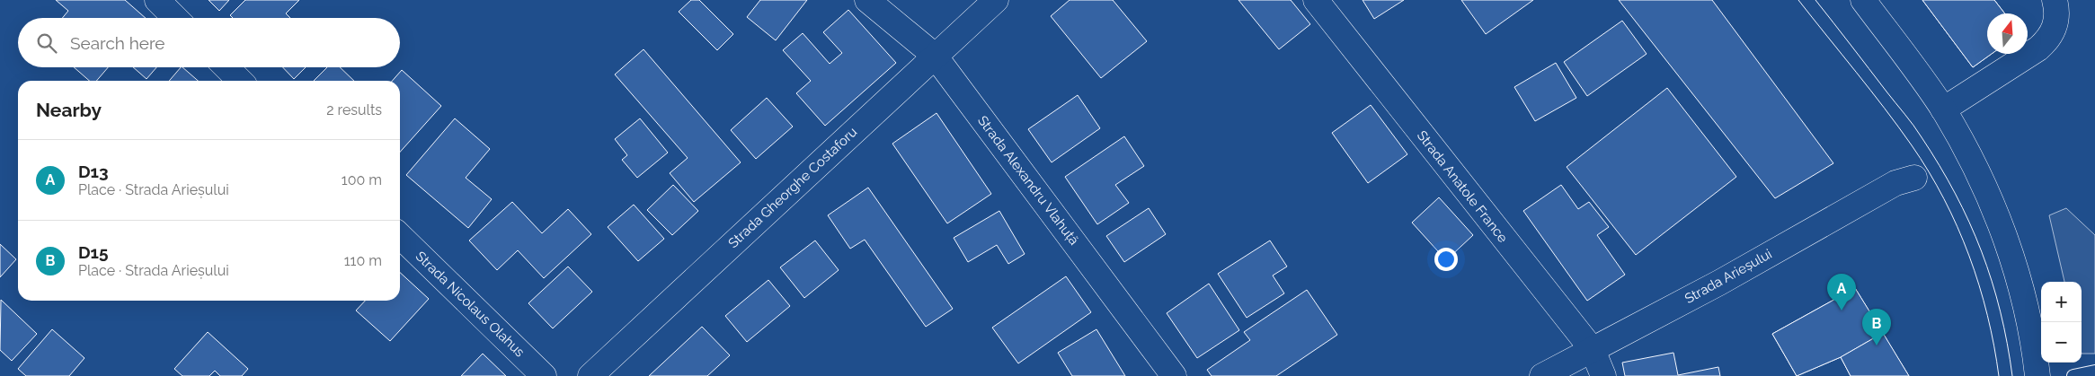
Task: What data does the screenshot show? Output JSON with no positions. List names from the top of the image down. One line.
{"streets":{"street":["Strada Alexandru Vlahuță","Strada Anatole France","Strada Gheorghe Costaforu","Strada Arieșului","Strada Nicolaus Olahus"]},"crossings":[["Strada Alexandru Vlahuță","Strada Gheorghe Costaforu"],["Strada Anatole France","Strada Arieșului"]],"north":"top","page":{"search":"Search here","heading":["Nearby","2 results"],"list":[{"mark":"A","name":"D13","note":"Place · Strada Arieșului","value":"100 m"},{"mark":"B","name":"D15","note":"Place · Strada Arieșului","value":"110 m"}],"pins":["A","B"],"map_buttons":["+","−"]}}
